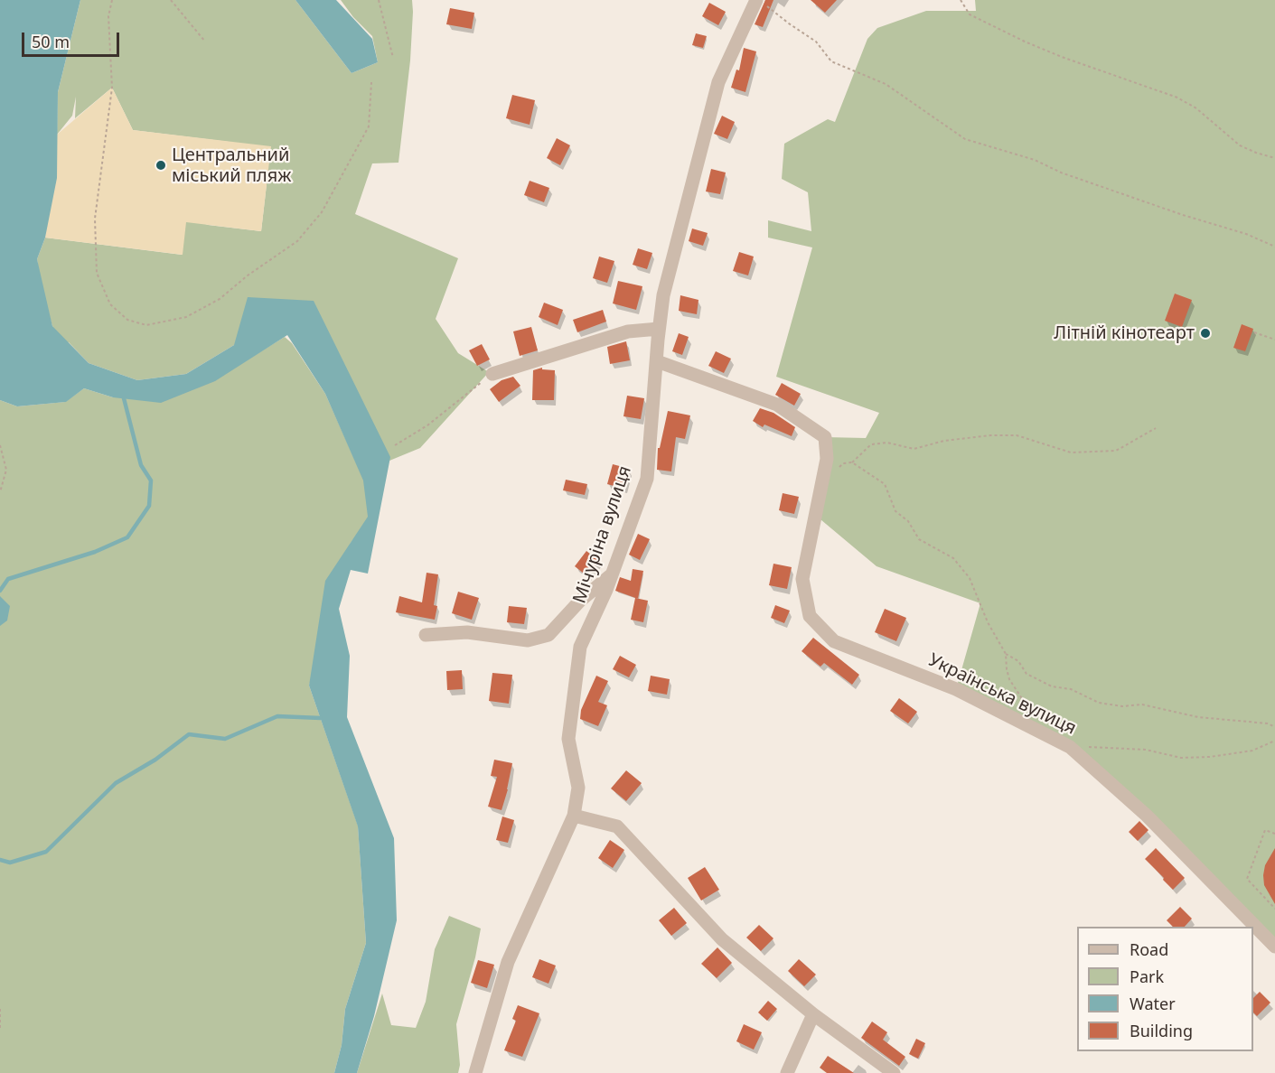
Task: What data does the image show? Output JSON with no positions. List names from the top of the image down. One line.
{"streets":{"street":["Мічуріна вулиця","Українська вулиця"]},"crossings":[["Мічуріна вулиця","Українська вулиця"]],"places":["Центральний міський пляж","Літній кінотеарт"],"legend":["Road","Park","Water","Building"],"scale_bar":"50 m"}
